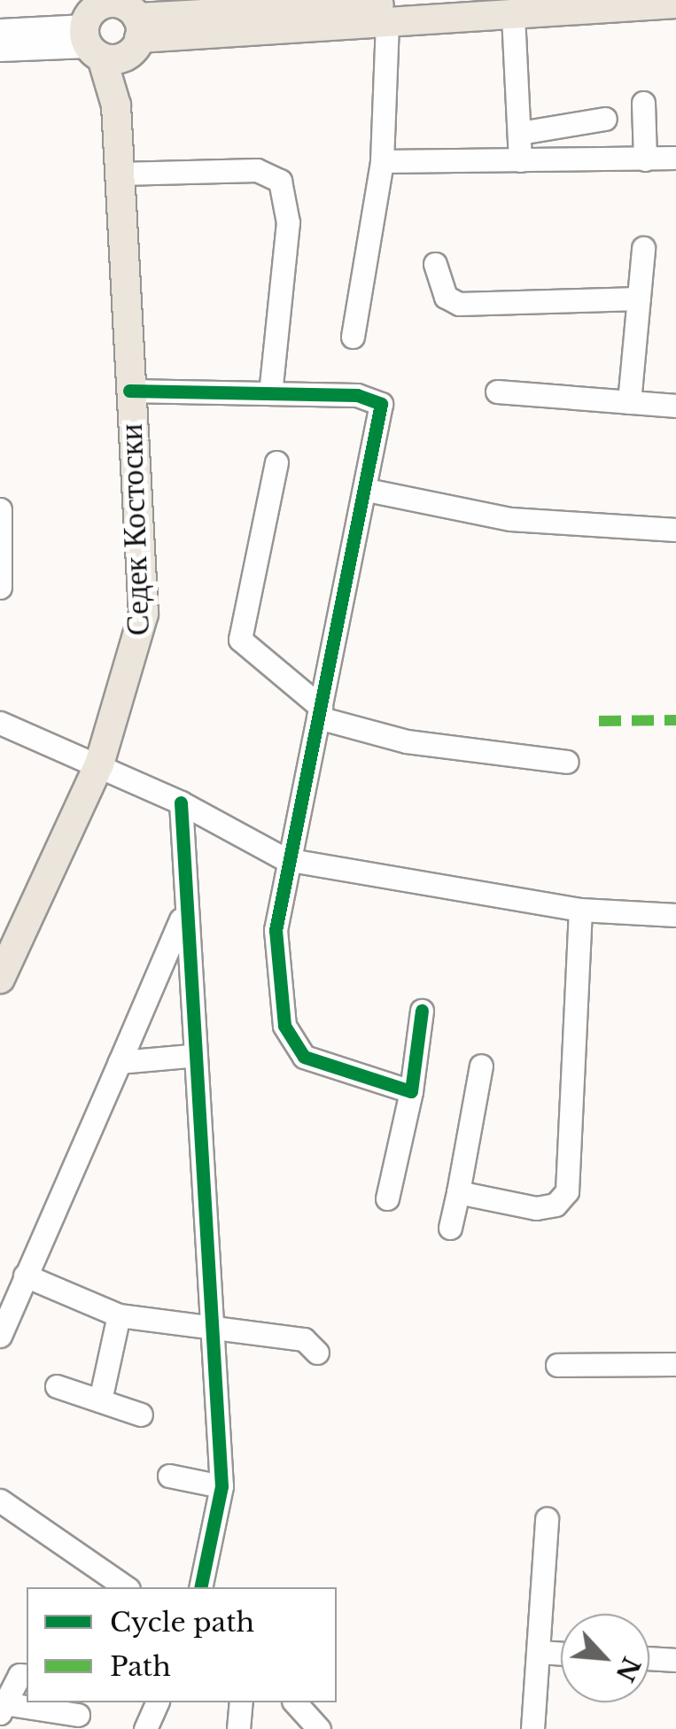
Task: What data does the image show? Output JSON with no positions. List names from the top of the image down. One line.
{"streets":{"main road":["Седек Костоски"]},"legend":["Cycle path","Path"],"north":"bottom right"}
